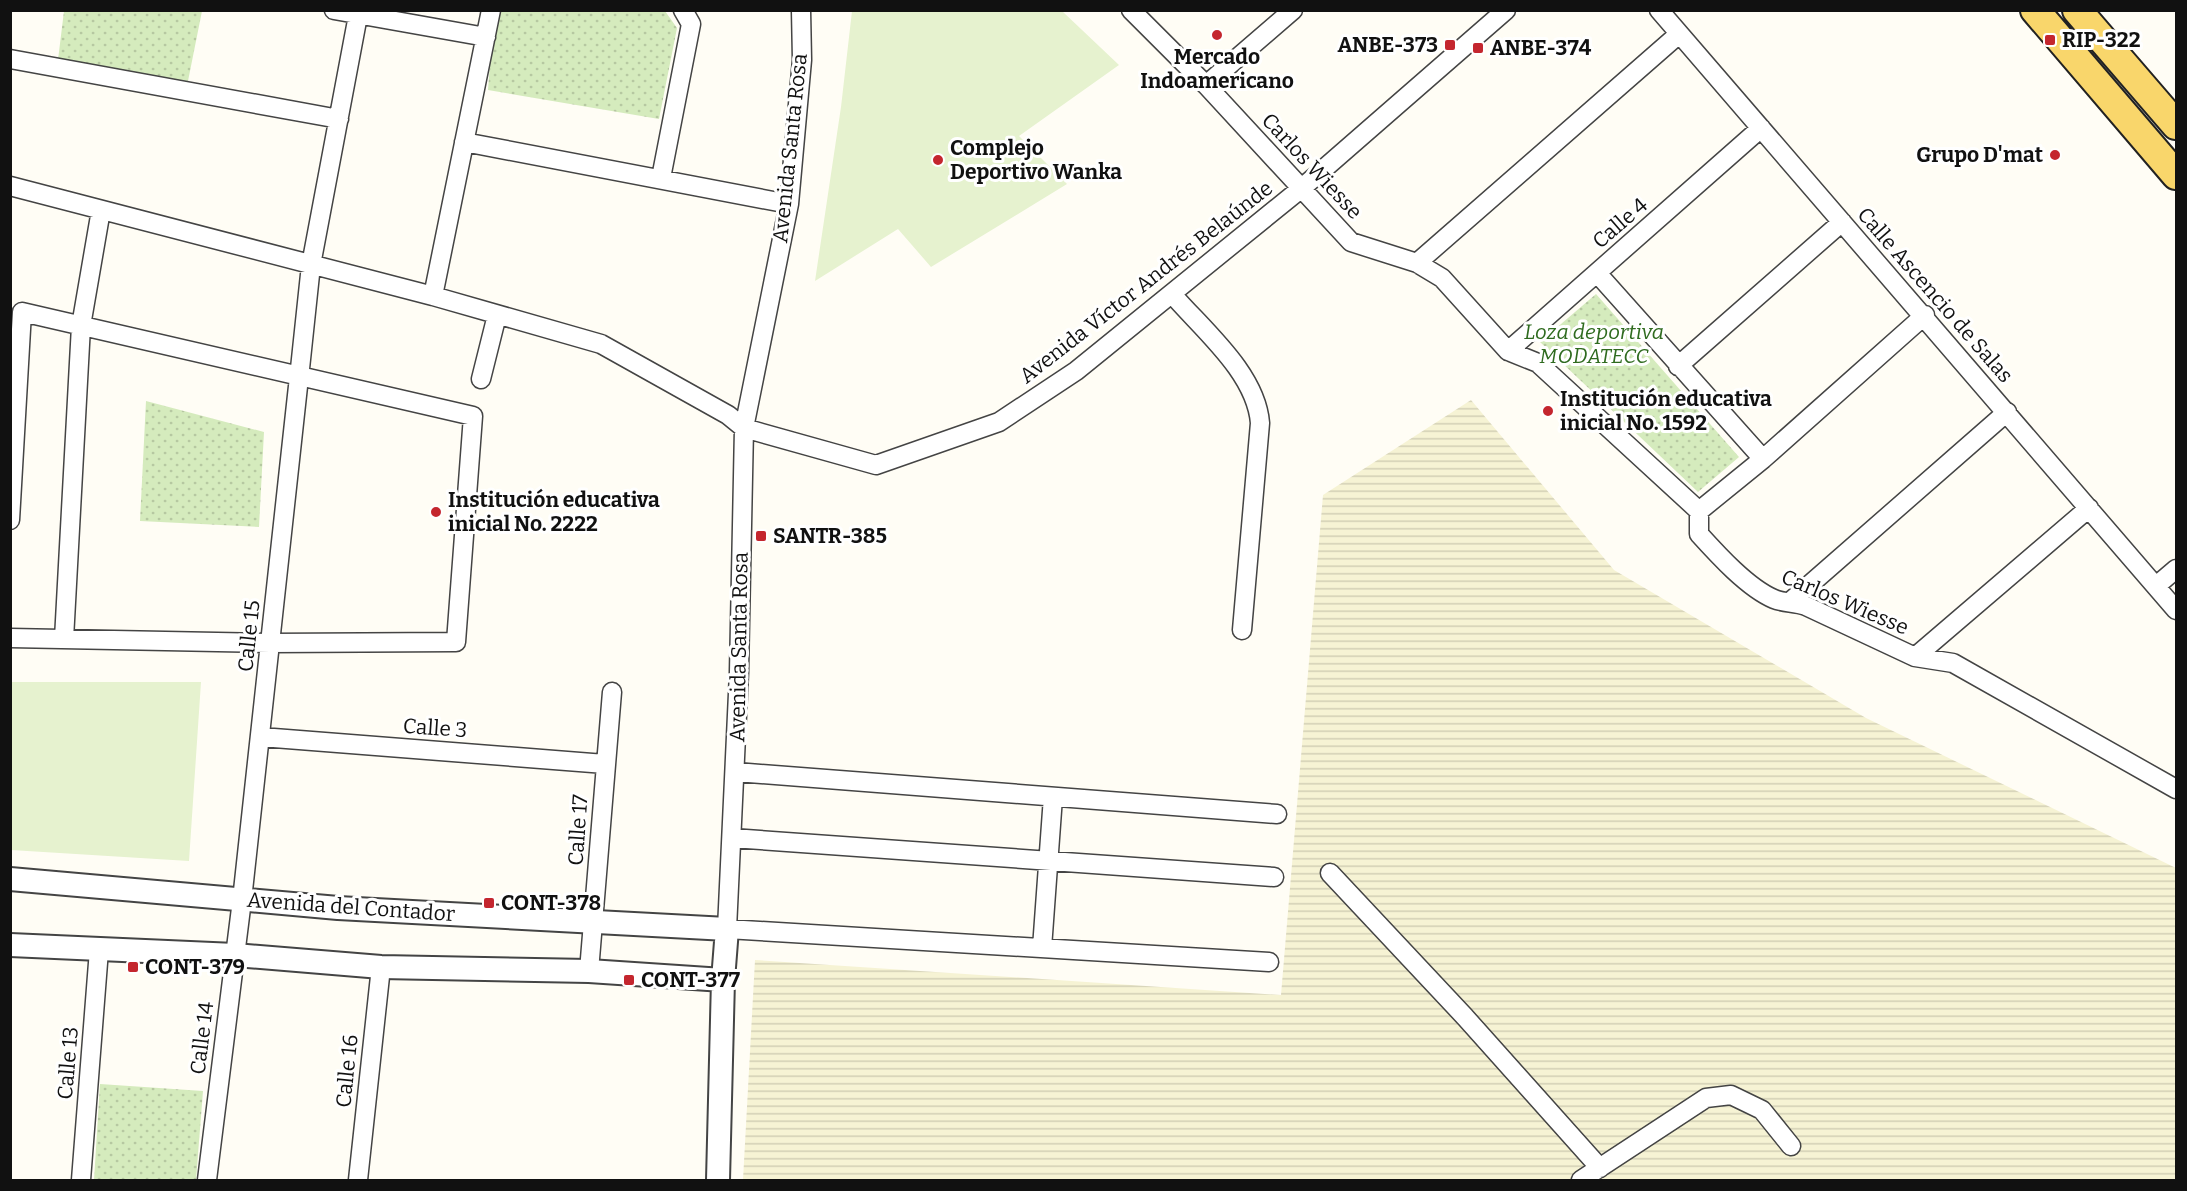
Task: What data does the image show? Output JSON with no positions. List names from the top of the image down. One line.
{"streets":{"street":["Avenida Santa Rosa","Carlos Wiesse","Calle 4","Avenida Víctor Andrés Belaúnde","Calle Ascencio de Salas","Calle 15","Calle 3","Calle 17","Avenida del Contador","Calle 14","Calle 13","Calle 16"]},"crossings":[["Avenida Santa Rosa","Avenida Víctor Andrés Belaúnde"],["Avenida Santa Rosa","Avenida del Contador"],["Carlos Wiesse","Calle 4"],["Carlos Wiesse","Avenida Víctor Andrés Belaúnde"],["Calle 4","Calle Ascencio de Salas"],["Calle 15","Calle 3"],["Calle 15","Avenida del Contador"],["Calle 15","Calle 14"],["Calle 3","Calle 17"],["Calle 17","Avenida del Contador"],["Avenida del Contador","Calle 14"]],"parks":["Loza deportiva MODATECC"],"places":{"other":["Mercado Indoamericano","Grupo D'mat","Complejo Deportivo Wanka","Institución educativa inicial No. 1592","Institución educativa inicial No. 2222"],"transit":["RIP-322","ANBE-373","ANBE-374","SANTR-385","CONT-378","CONT-379","CONT-377"]}}
